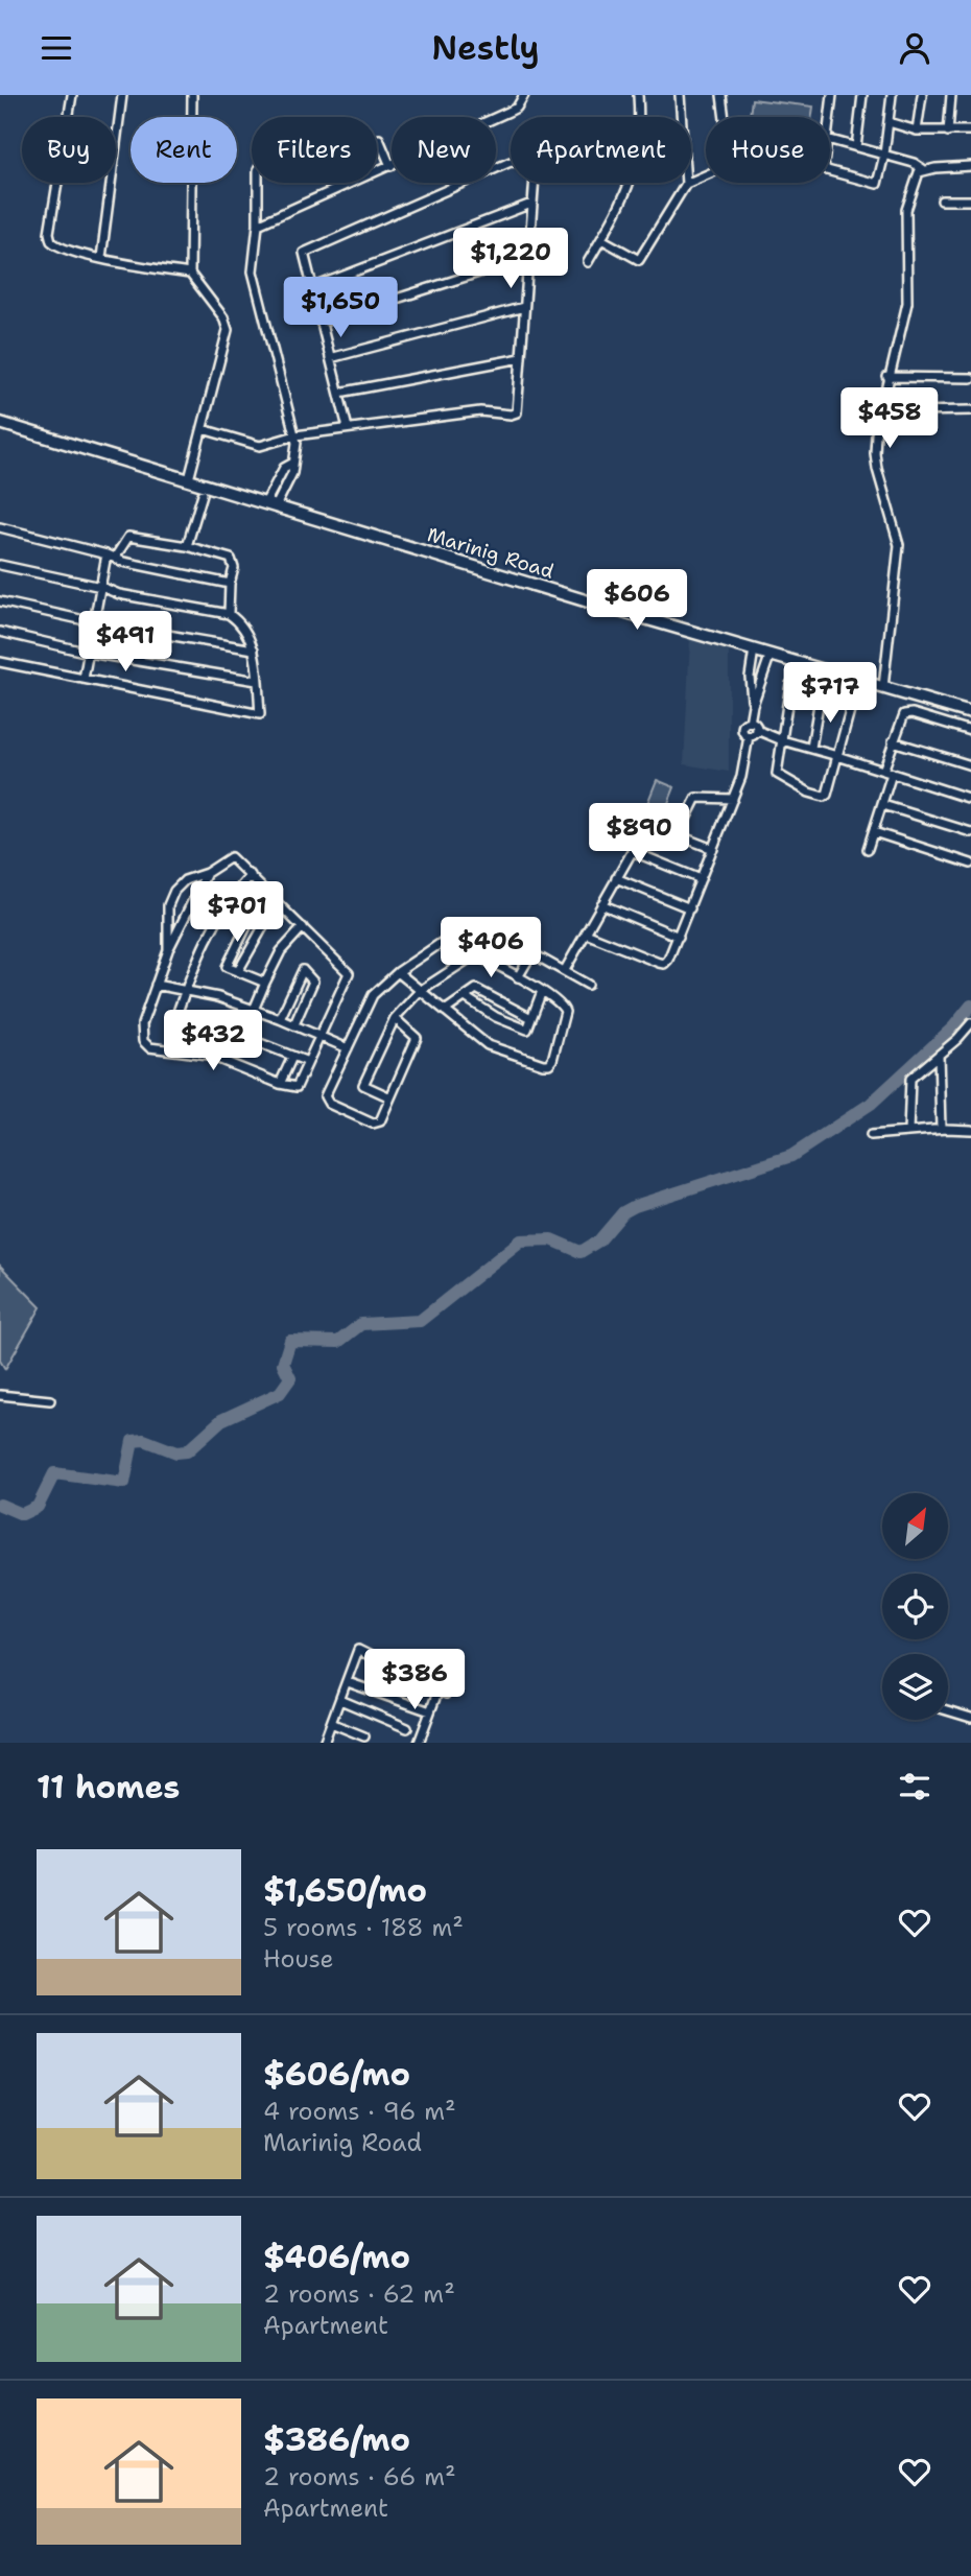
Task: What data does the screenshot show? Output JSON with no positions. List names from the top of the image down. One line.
{"streets":{"street":["Marinig Road"]},"north":"top right","page":{"header":"Nestly","chip":["Buy","Rent","Filters","New","Apartment","House"],"price":["$1,220","$1,650","$458","$606","$491","$717","$890","$701","$406","$432","$386"],"heading":"11 homes","list":[{"name":"$1,650/mo","note":"5 rooms · 188 m² · House"},{"name":"$606/mo","note":"4 rooms · 96 m² · Marinig Road"},{"name":"$406/mo","note":"2 rooms · 62 m² · Apartment"},{"name":"$386/mo","note":"2 rooms · 66 m² · Apartment"}]}}
